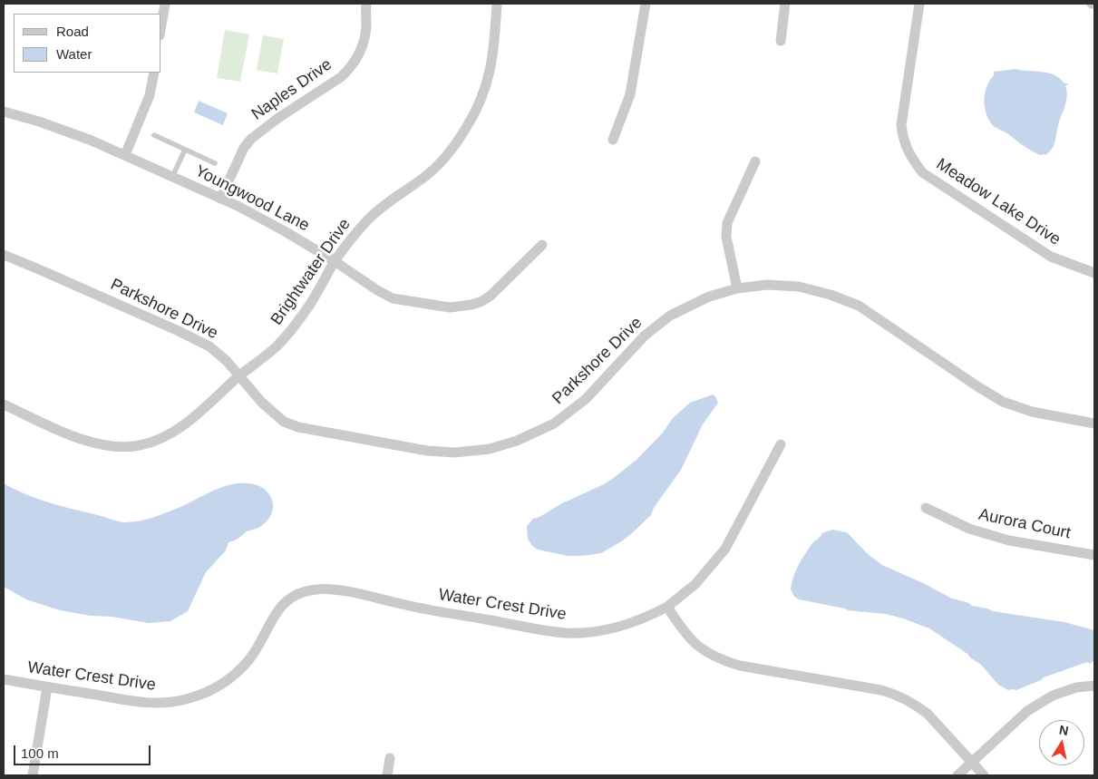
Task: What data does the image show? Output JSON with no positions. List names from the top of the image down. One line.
{"streets":{"street":["Naples Drive","Youngwood Lane","Meadow Lake Drive","Brightwater Drive","Parkshore Drive","Aurora Court","Water Crest Drive"]},"crossings":[["Naples Drive","Youngwood Lane"],["Youngwood Lane","Brightwater Drive"],["Brightwater Drive","Parkshore Drive"]],"legend":["Road","Water"],"scale_bar":"100 m","north":"top"}
